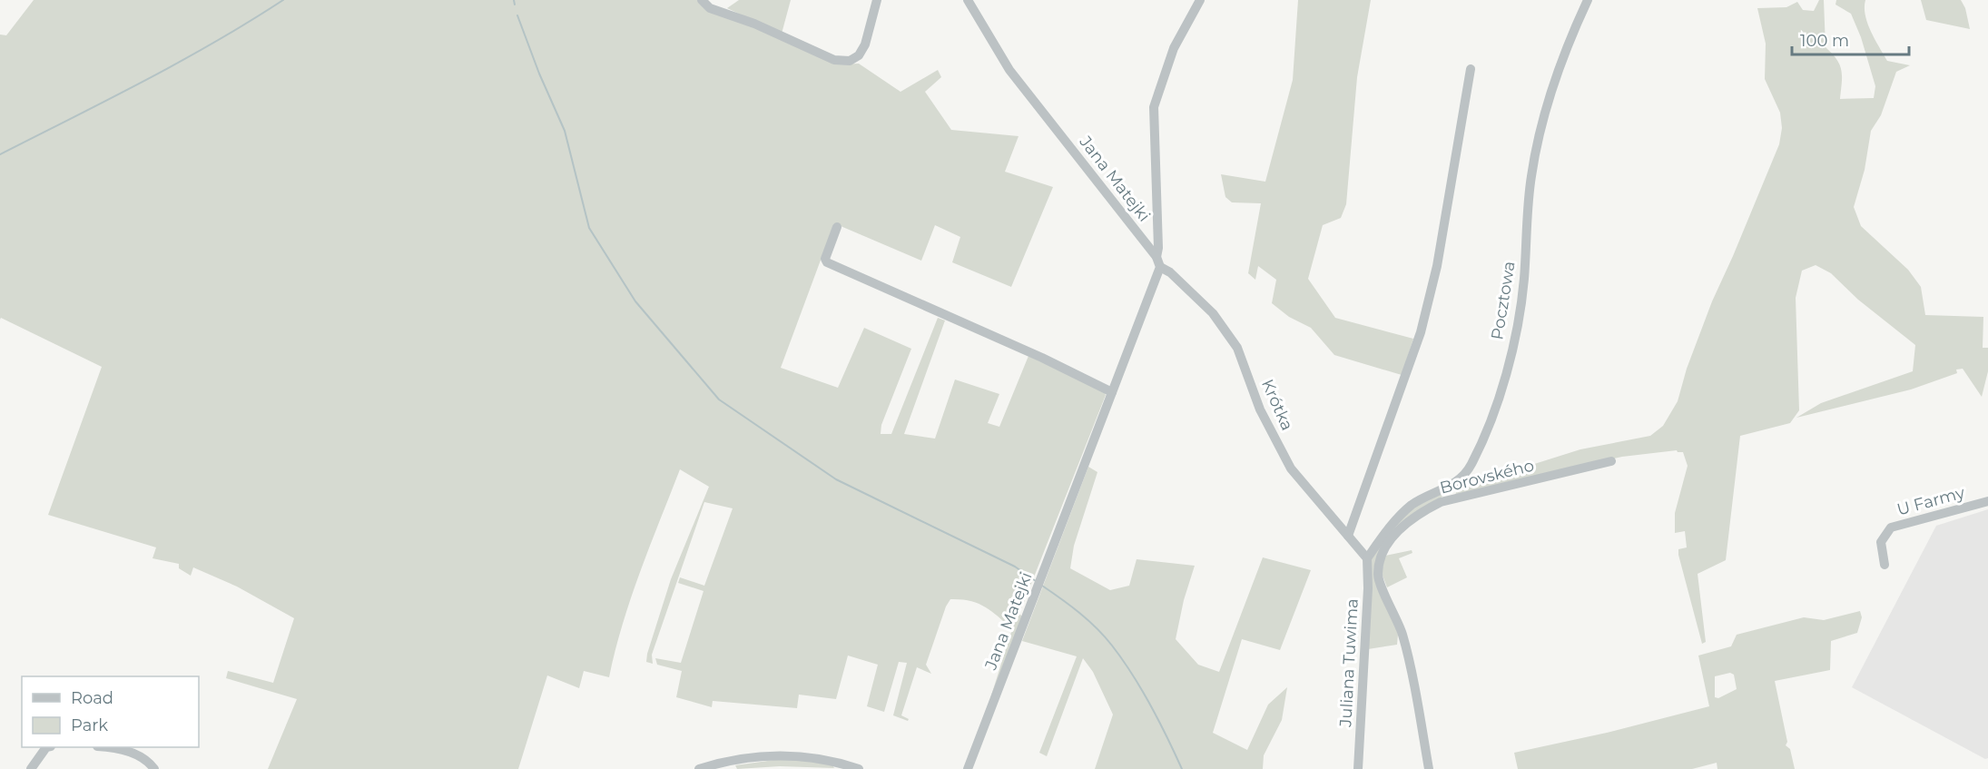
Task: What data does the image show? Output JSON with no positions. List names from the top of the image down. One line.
{"streets":{"street":["Jana Matejki","Pocztowa","Krótka","Borovského","U Farmy","Juliana Tuwima"]},"crossings":[["Jana Matejki","Krótka"],["Pocztowa","Krótka"],["Pocztowa","Juliana Tuwima"],["Krótka","Juliana Tuwima"]],"legend":["Road","Park"],"scale_bar":"100 m"}
